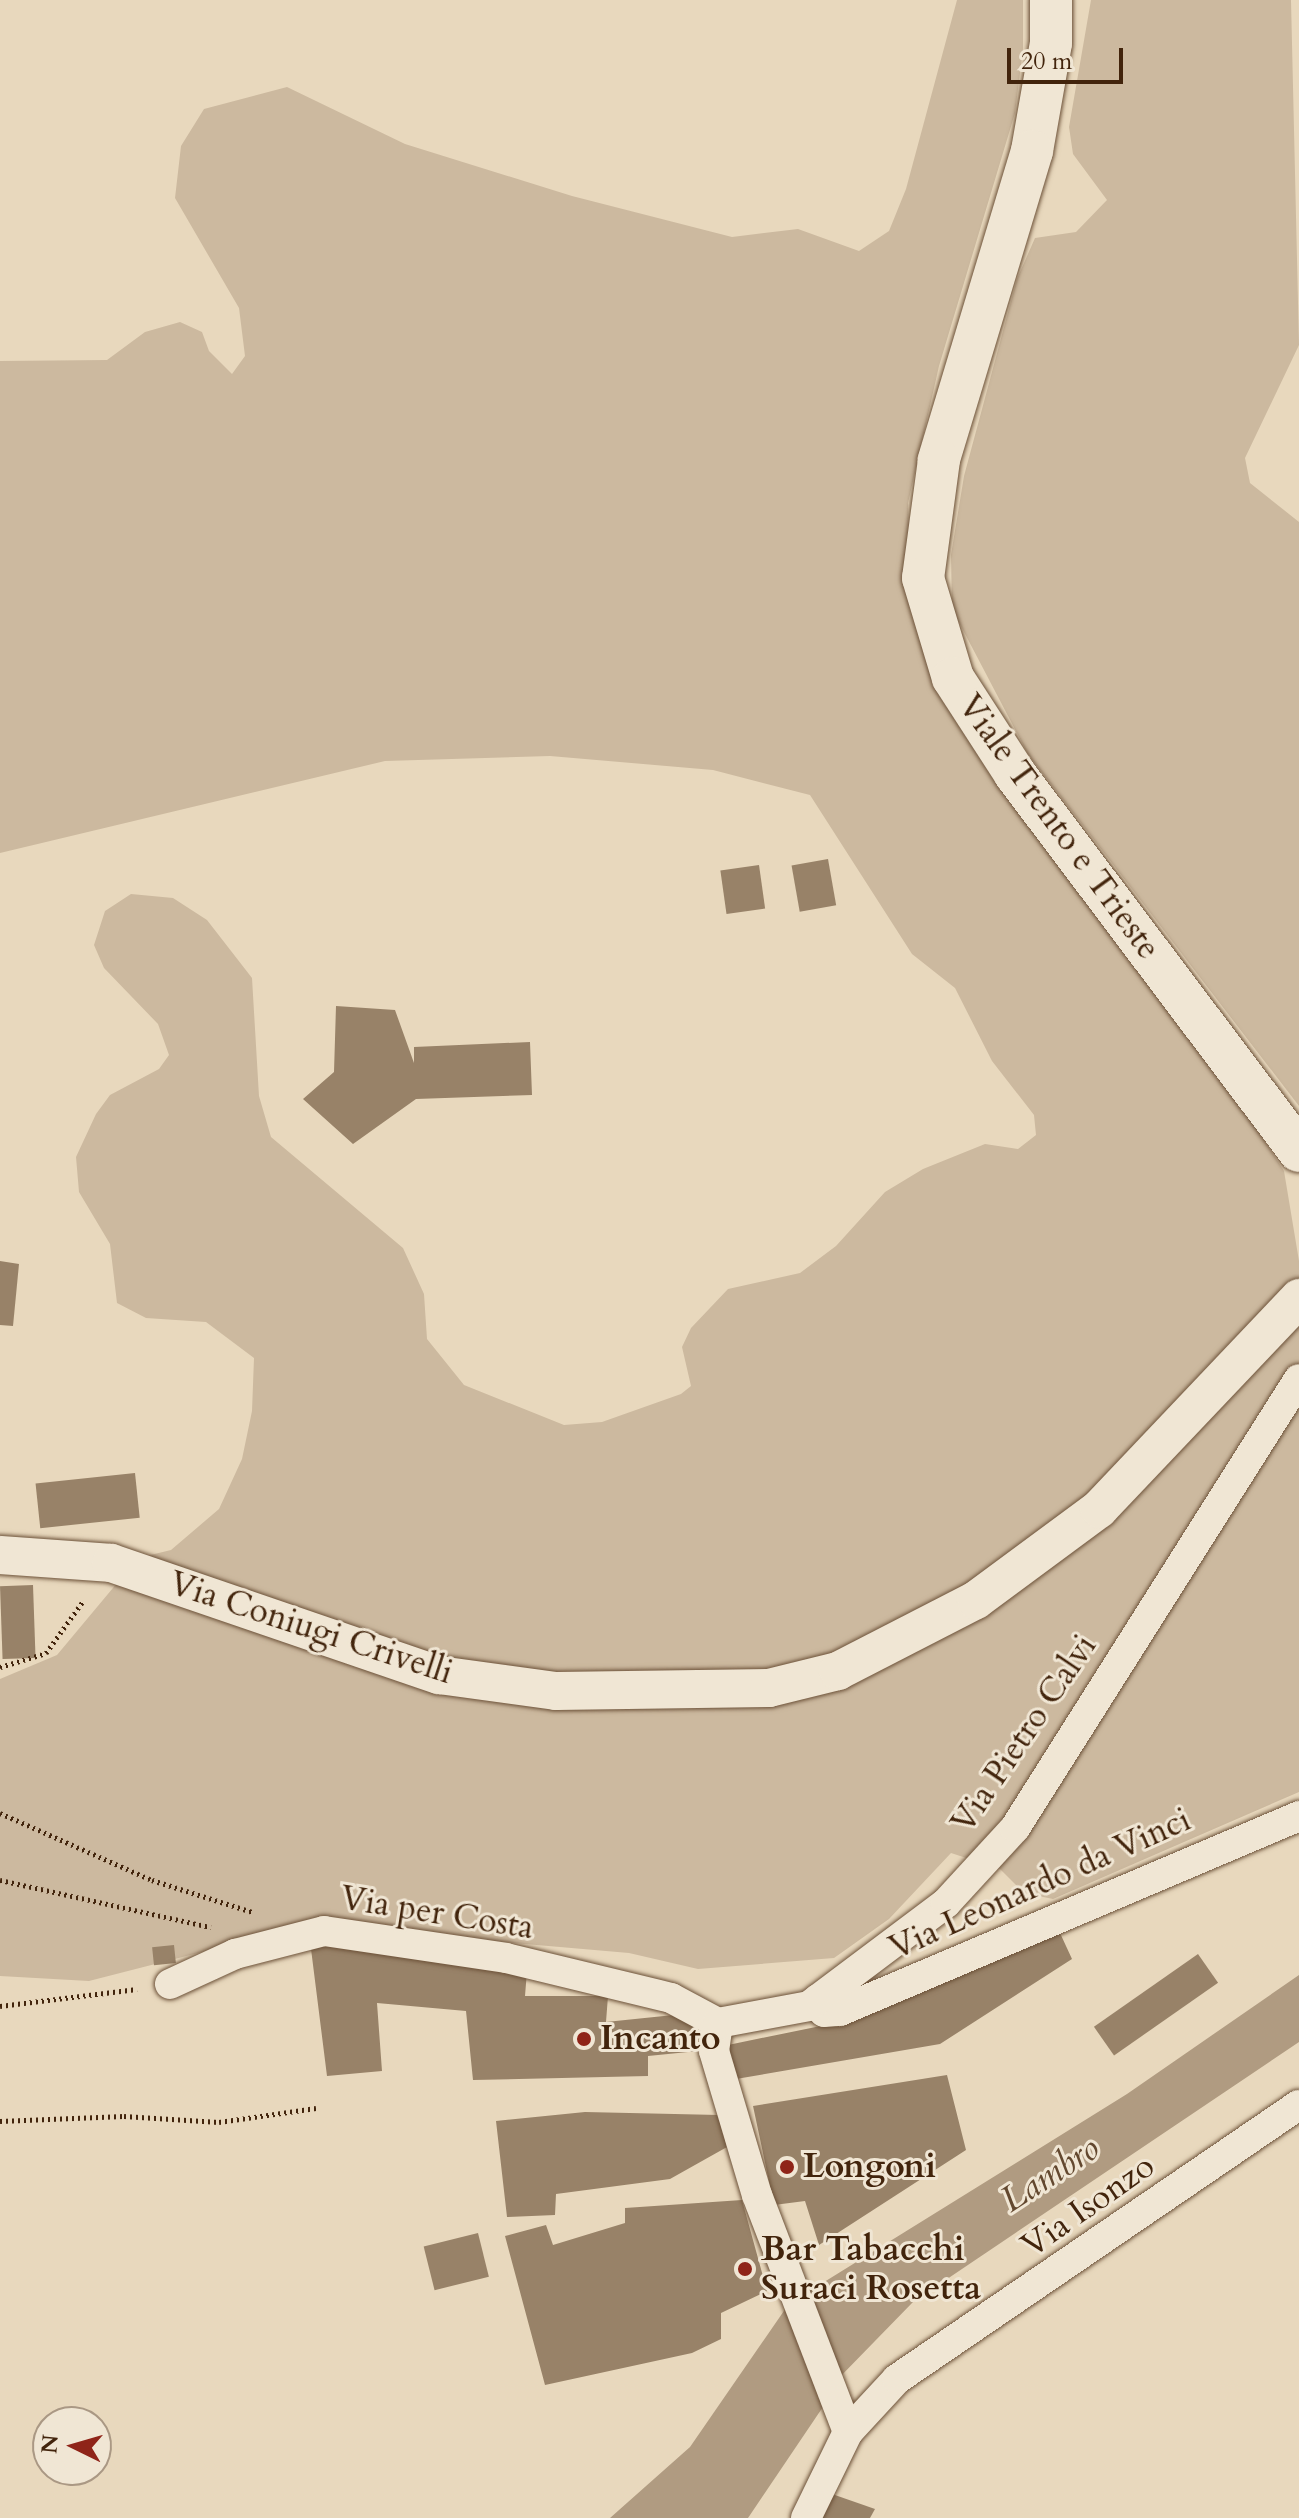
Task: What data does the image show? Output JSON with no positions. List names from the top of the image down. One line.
{"streets":{"main road":["Viale Trento e Trieste"],"street":["Via Coniugi Crivelli","Via Pietro Calvi","Via Leonardo da Vinci","Via per Costa","Via Isonzo"]},"crossings":[["Via Pietro Calvi","Via Leonardo da Vinci"],["Via Pietro Calvi","Via per Costa"]],"water":["Lambro"],"places":["Incanto","Longoni","Bar Tabacchi Suraci Rosetta"],"scale_bar":"20 m","north":"left"}
